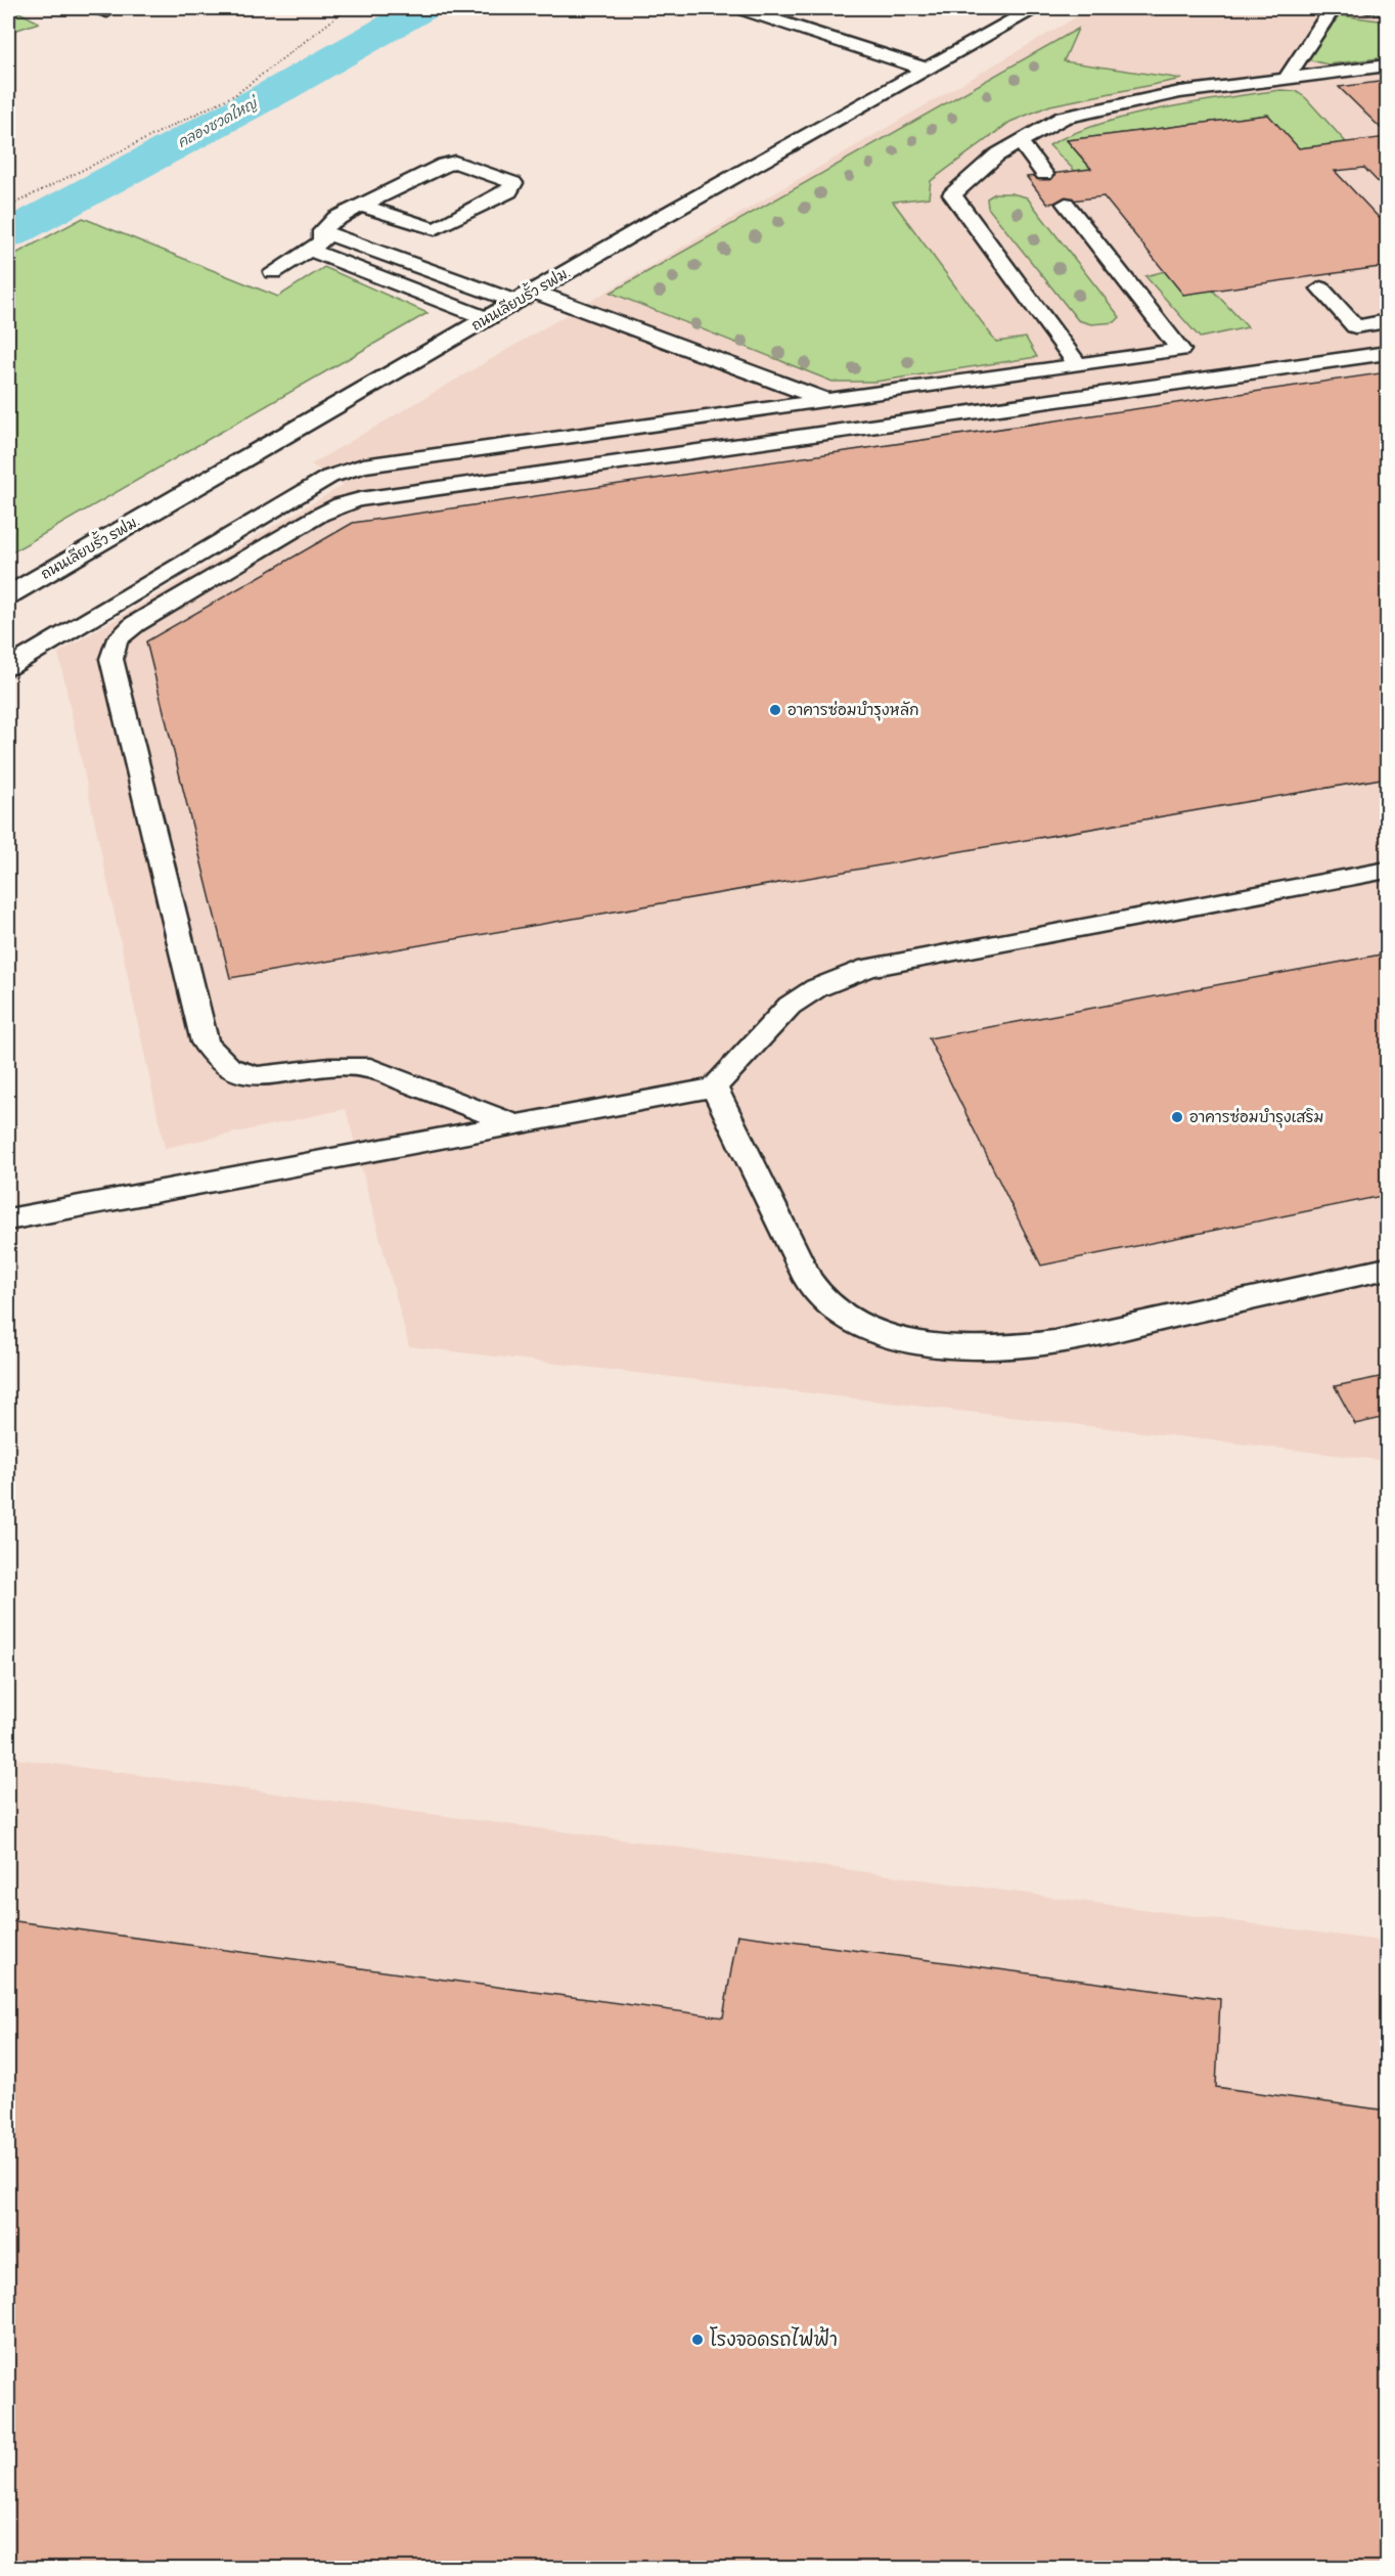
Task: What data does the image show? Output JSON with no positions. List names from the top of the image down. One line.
{"streets":{"street":["ถนนเลียบรั้ว รฟม."]},"water":["คลองชวดใหญ่"],"places":["อาคารซ่อมบำรุงหลัก","อาคารซ่อมบำรุงเสริม","โรงจอดรถไฟฟ้า"]}
